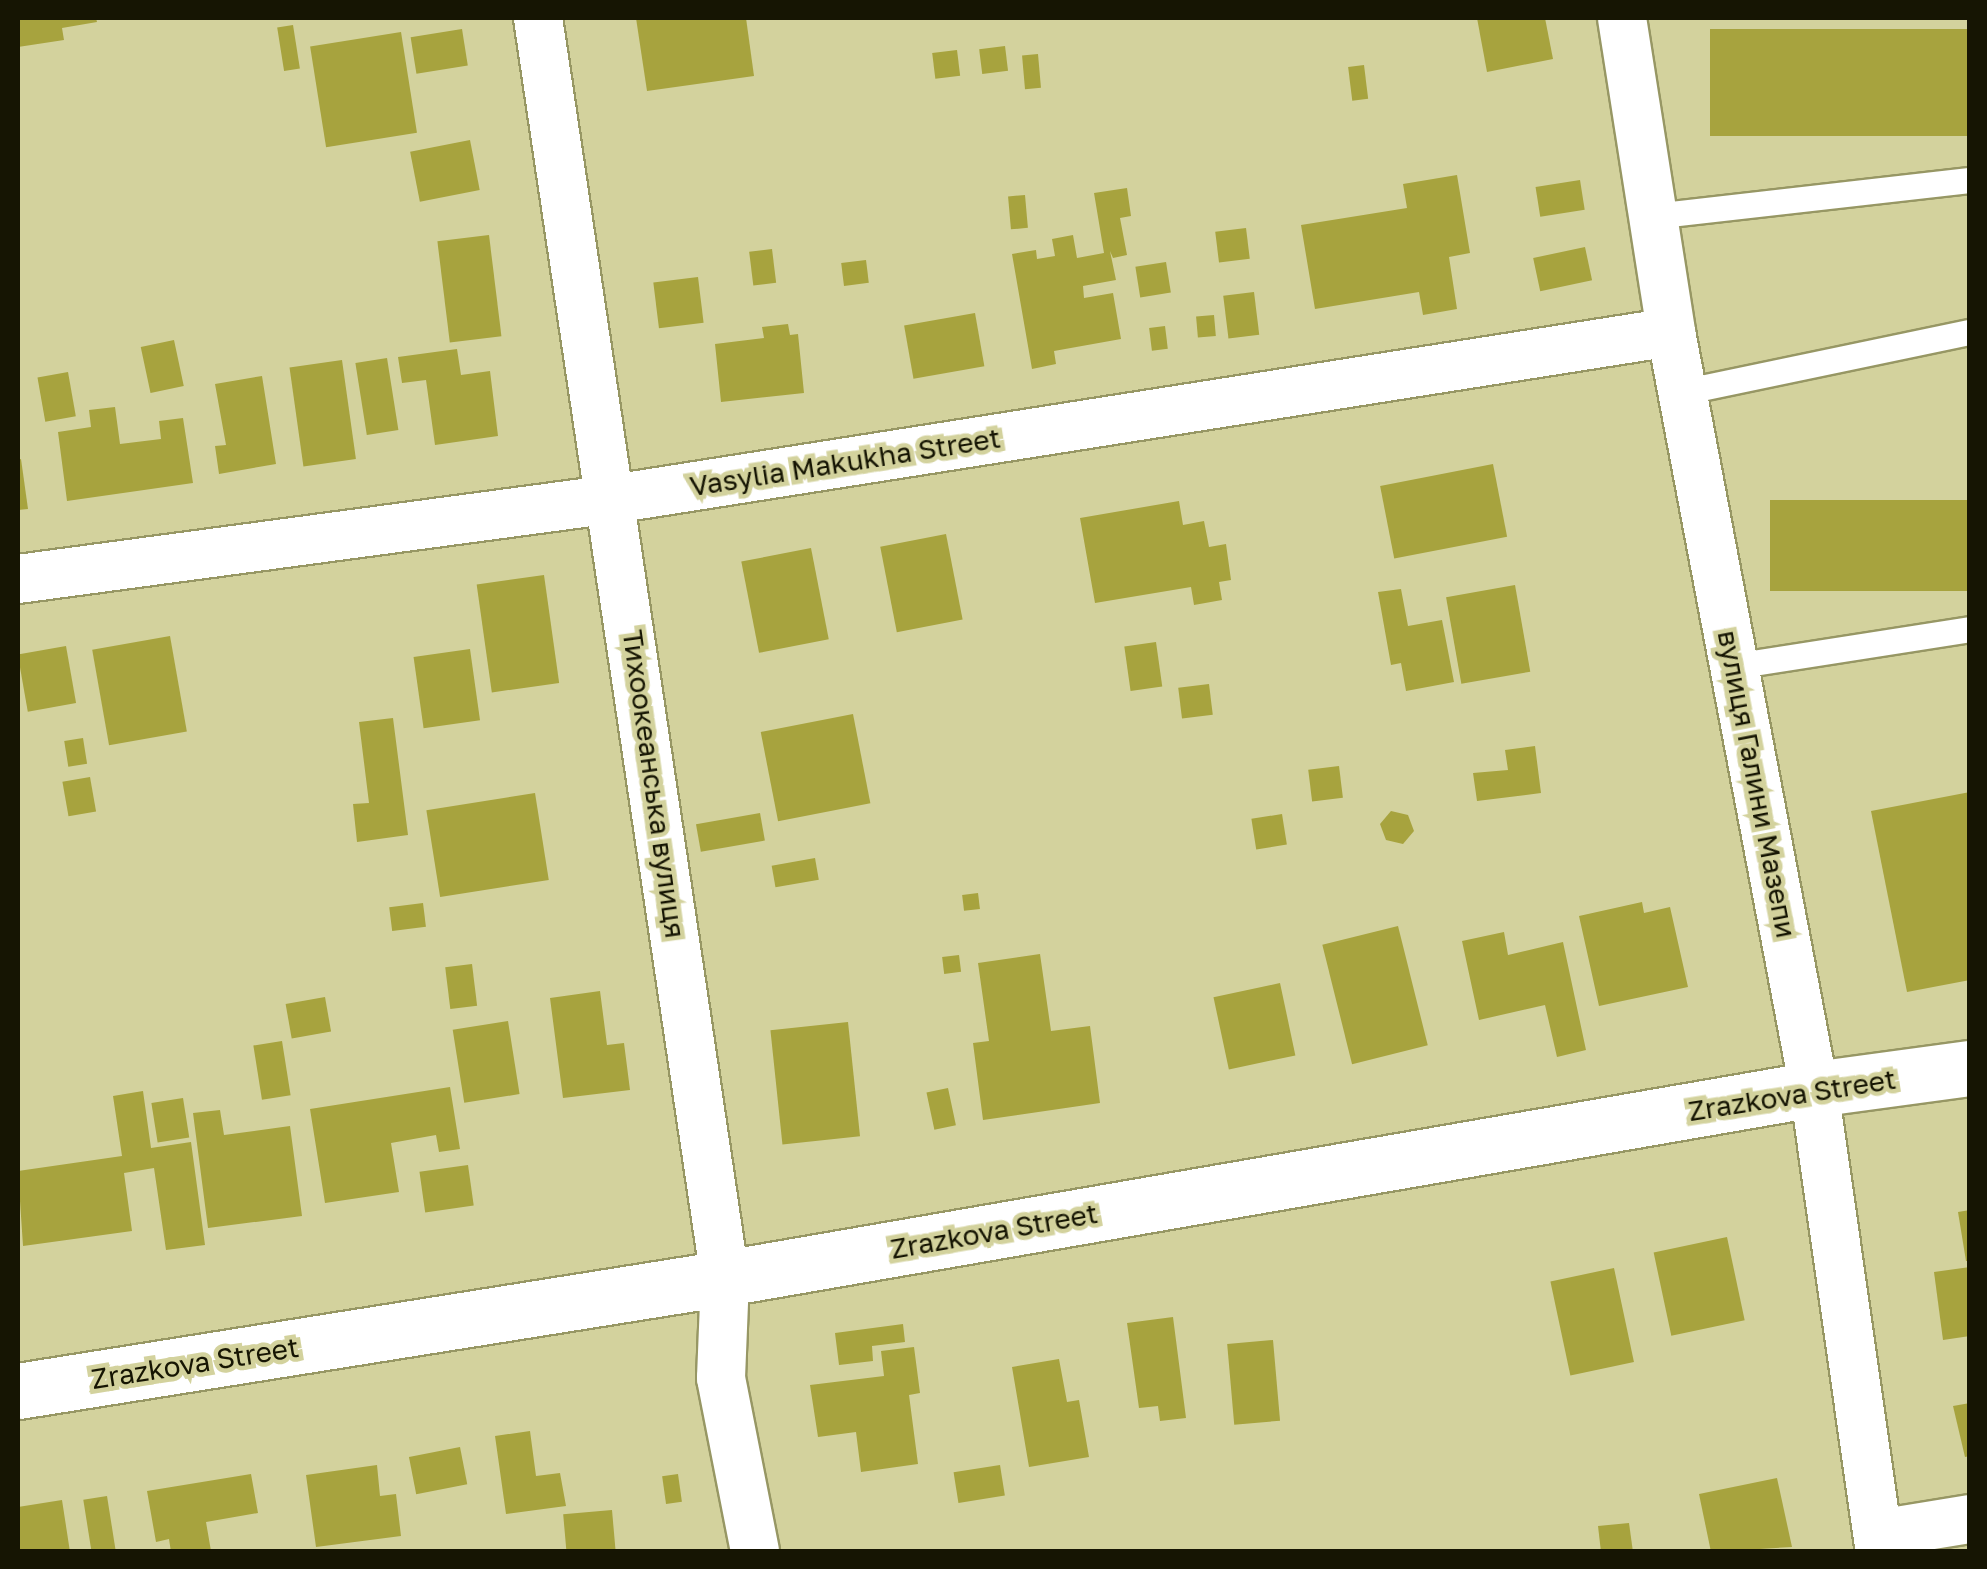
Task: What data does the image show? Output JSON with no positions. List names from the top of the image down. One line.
{"streets":{"street":["Vasylia Makukha Street","Тихоокеанська вулиця","вулиця Галини Мазепи","Zrazkova Street"]},"crossings":[["Vasylia Makukha Street","Тихоокеанська вулиця"],["Vasylia Makukha Street","вулиця Галини Мазепи"],["Тихоокеанська вулиця","Zrazkova Street"],["вулиця Галини Мазепи","Zrazkova Street"]]}
